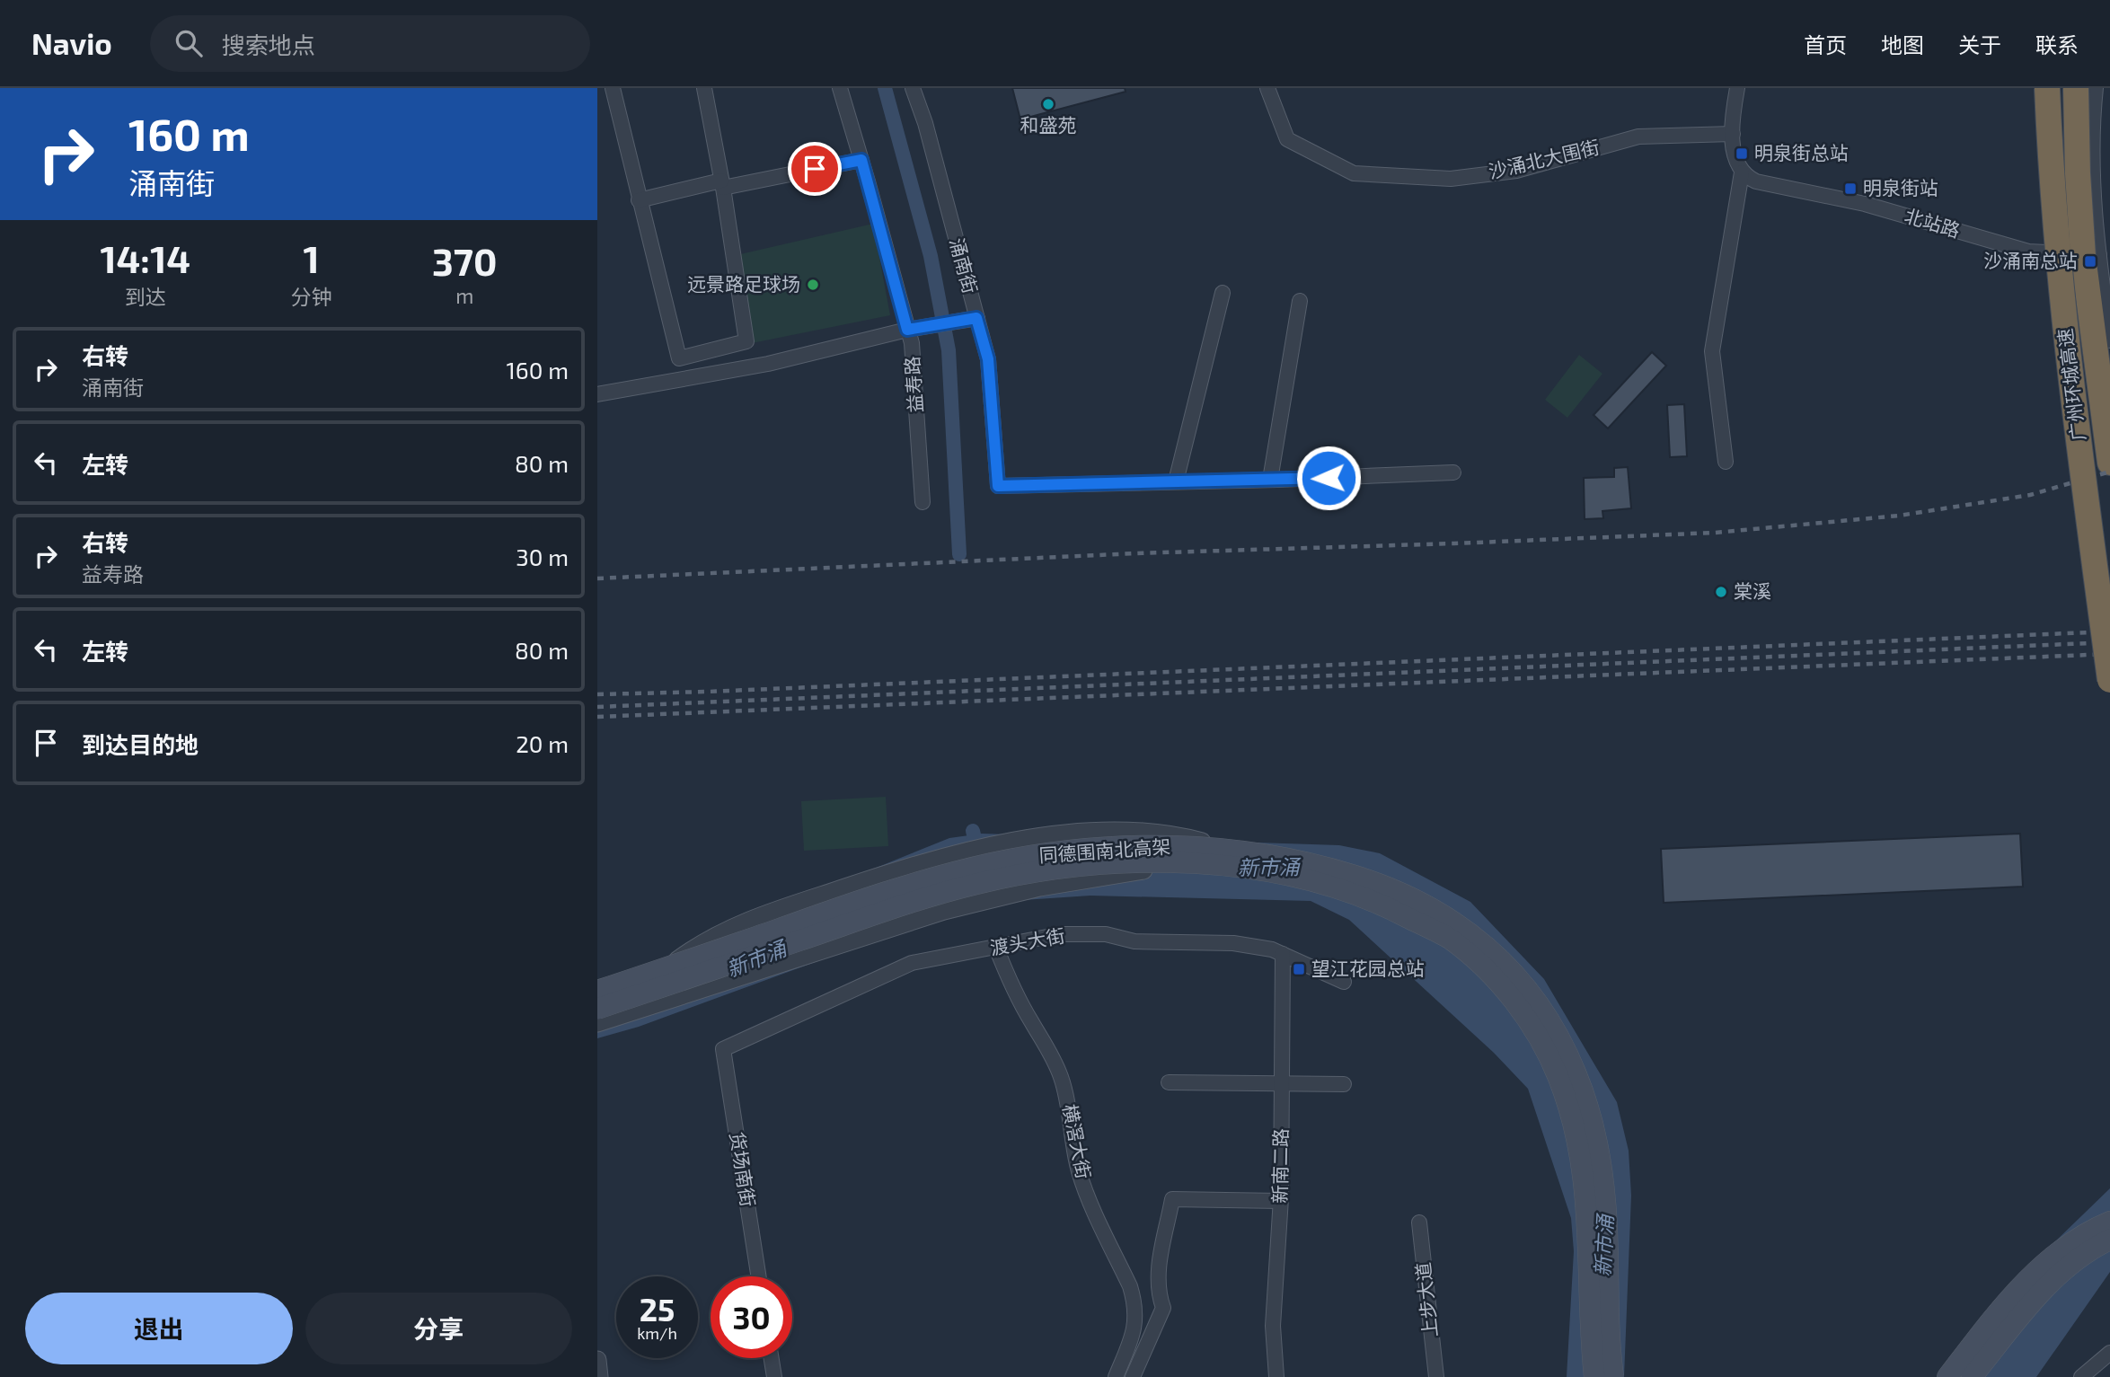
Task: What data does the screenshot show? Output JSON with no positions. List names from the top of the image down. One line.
{"streets":{"highway":["广州环城高速"],"main road":["同德围南北高架"],"street":["沙涌北大围街","北站路","涌南街","益寿路","渡头大街","横滘大街","新南二路","货场南街","上步大道"]},"crossings":[["渡头大街","横滘大街"],["渡头大街","新南二路"],["渡头大街","货场南街"]],"water":["新市涌"],"places":{"other":["和盛苑","远景路足球场","棠溪"],"transit":["明泉街总站","明泉街站","沙涌南总站","望江花园总站"]},"page":{"header":"Navio","search":"搜索地点","nav":["首页","地图","关于","联系"],"turn":["160 m","涌南街"],"eta":["14:14","到达","1","分钟","370","m"],"list":[{"name":"右转","note":"涌南街","value":"160 m"},{"name":"左转","value":"80 m"},{"name":"右转","note":"益寿路","value":"30 m"},{"name":"左转","value":"80 m"},{"name":"到达目的地","value":"20 m"}],"speed":"25 km/h","limit":"30","buttons":["退出","分享"]}}
